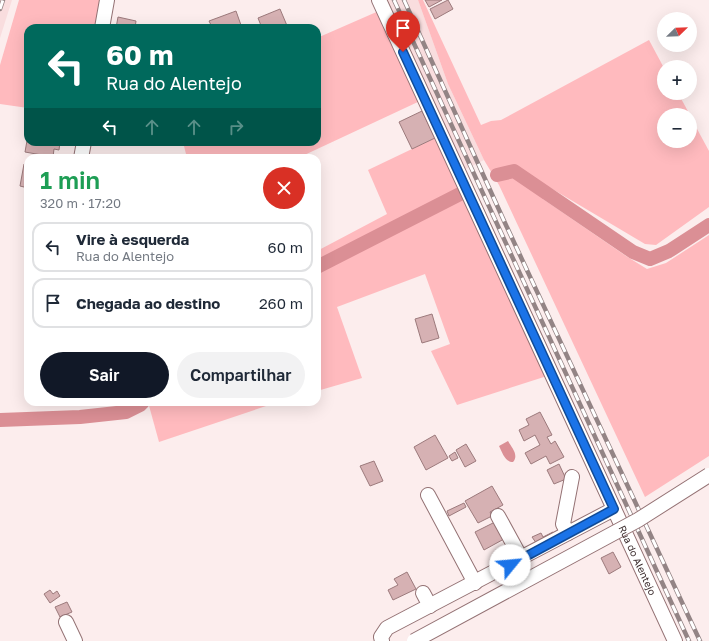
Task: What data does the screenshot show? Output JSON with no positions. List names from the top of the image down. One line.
{"streets":{"street":["Rua do Alentejo"]},"north":"top right","page":{"map_buttons":["+","−"],"turn":["60 m","Rua do Alentejo"],"heading":["1 min","320 m · 17:20"],"list":[{"name":"Vire à esquerda","note":"Rua do Alentejo","value":"60 m"},{"name":"Chegada ao destino","value":"260 m"}],"buttons":["Sair","Compartilhar"]}}
